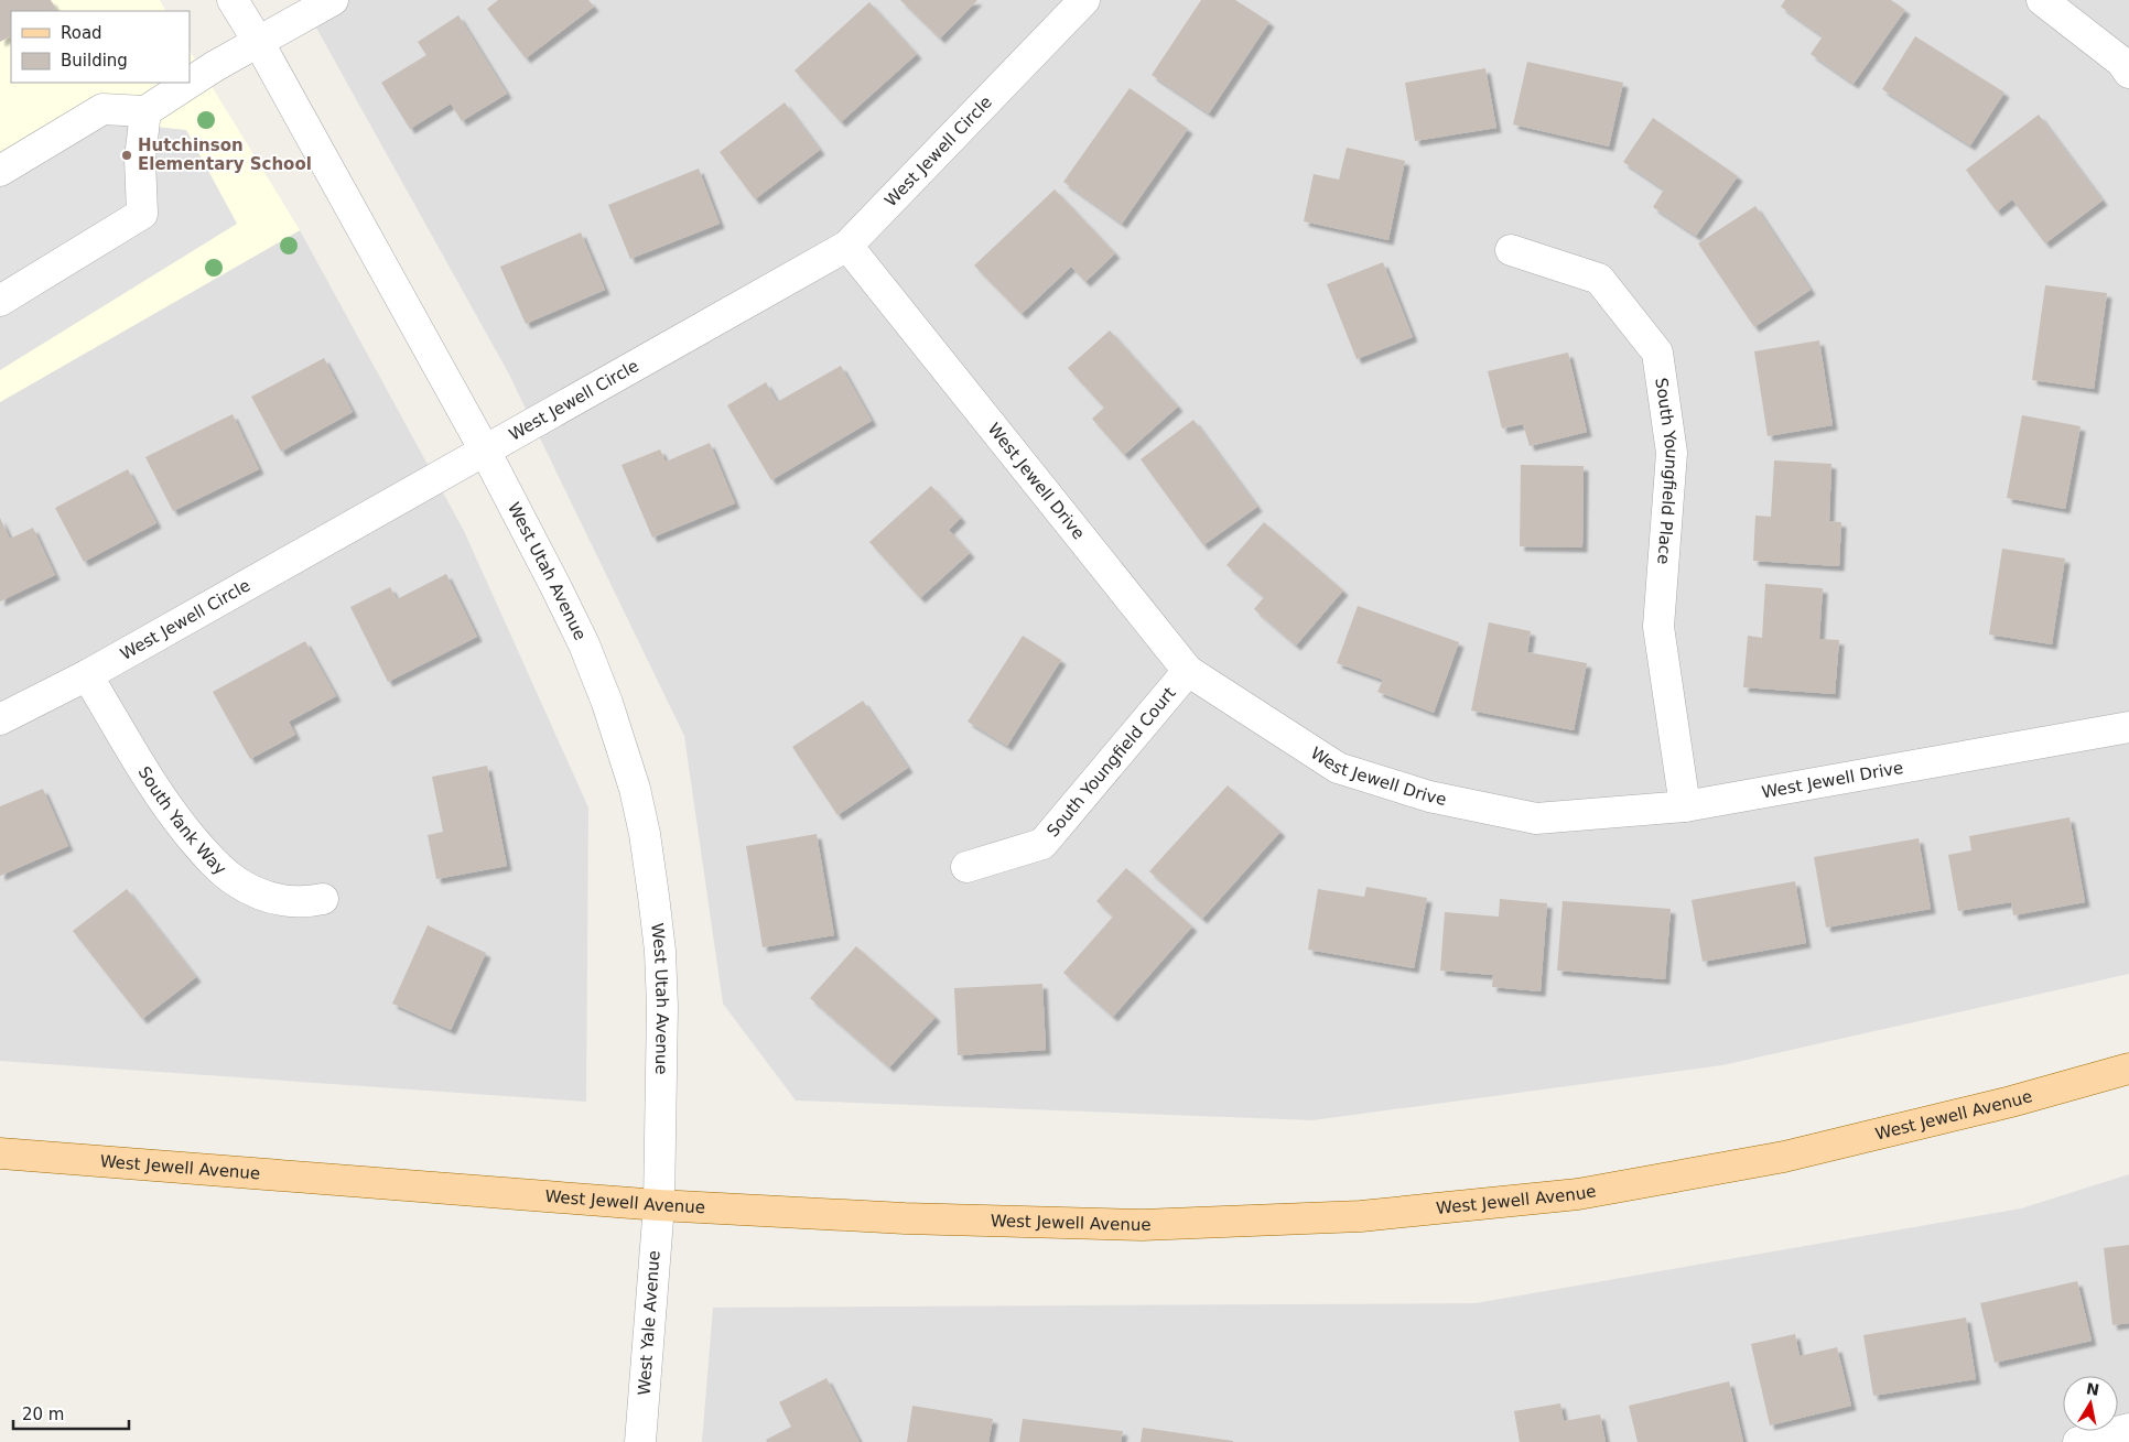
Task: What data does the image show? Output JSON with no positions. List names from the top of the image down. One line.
{"streets":{"main road":["West Jewell Avenue"],"street":["West Jewell Circle","South Youngfield Place","West Jewell Drive","West Utah Avenue","South Youngfield Court","South Yank Way","West Yale Avenue"]},"crossings":[["West Jewell Circle","West Jewell Drive"],["West Jewell Circle","West Utah Avenue"],["West Jewell Circle","South Yank Way"],["South Youngfield Place","West Jewell Drive"],["West Jewell Drive","South Youngfield Court"],["West Utah Avenue","West Jewell Avenue"],["West Utah Avenue","West Yale Avenue"],["West Jewell Avenue","West Yale Avenue"]],"places":["Hutchinson Elementary School"],"legend":["Road","Building"],"scale_bar":"20 m","north":"top"}
